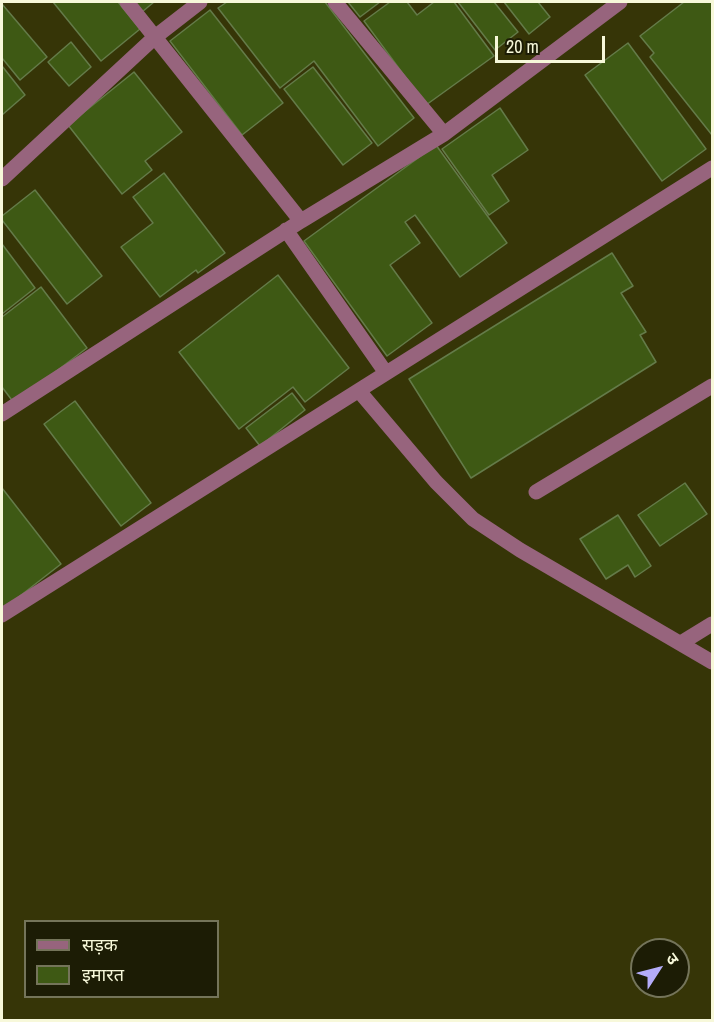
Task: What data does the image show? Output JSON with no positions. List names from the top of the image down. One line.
{"legend":["सड़क","इमारत"],"scale_bar":"20 m","north":"top right"}
